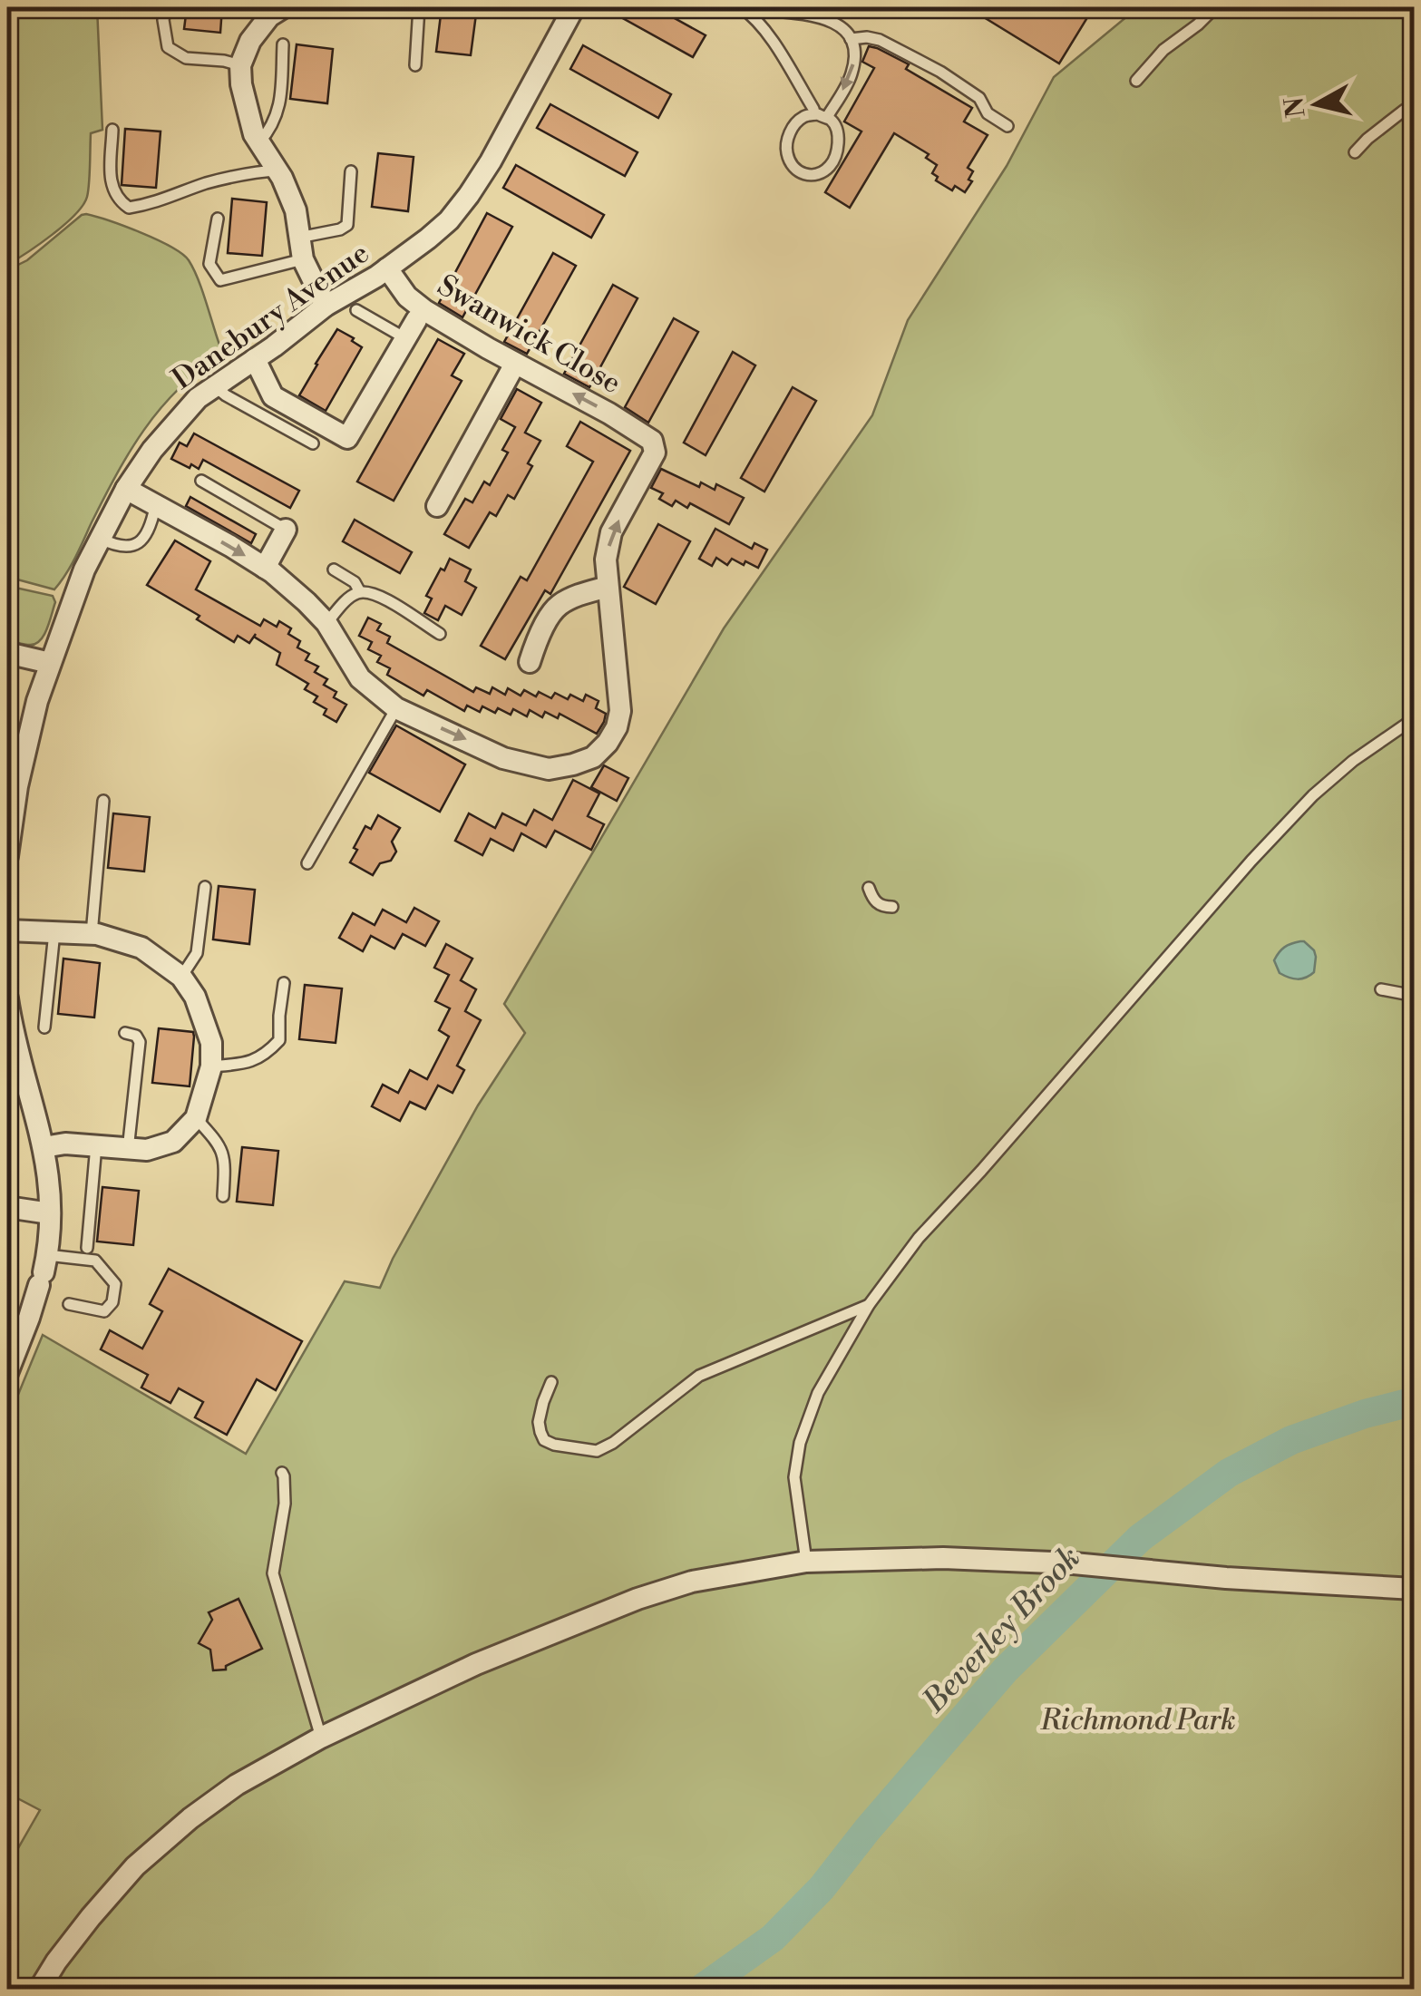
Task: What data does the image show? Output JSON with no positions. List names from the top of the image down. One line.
{"streets":{"street":["Danebury Avenue","Swanwick Close"]},"crossings":[["Danebury Avenue","Swanwick Close"]],"water":["Beverley Brook"],"parks":["Richmond Park"],"north":"left"}
